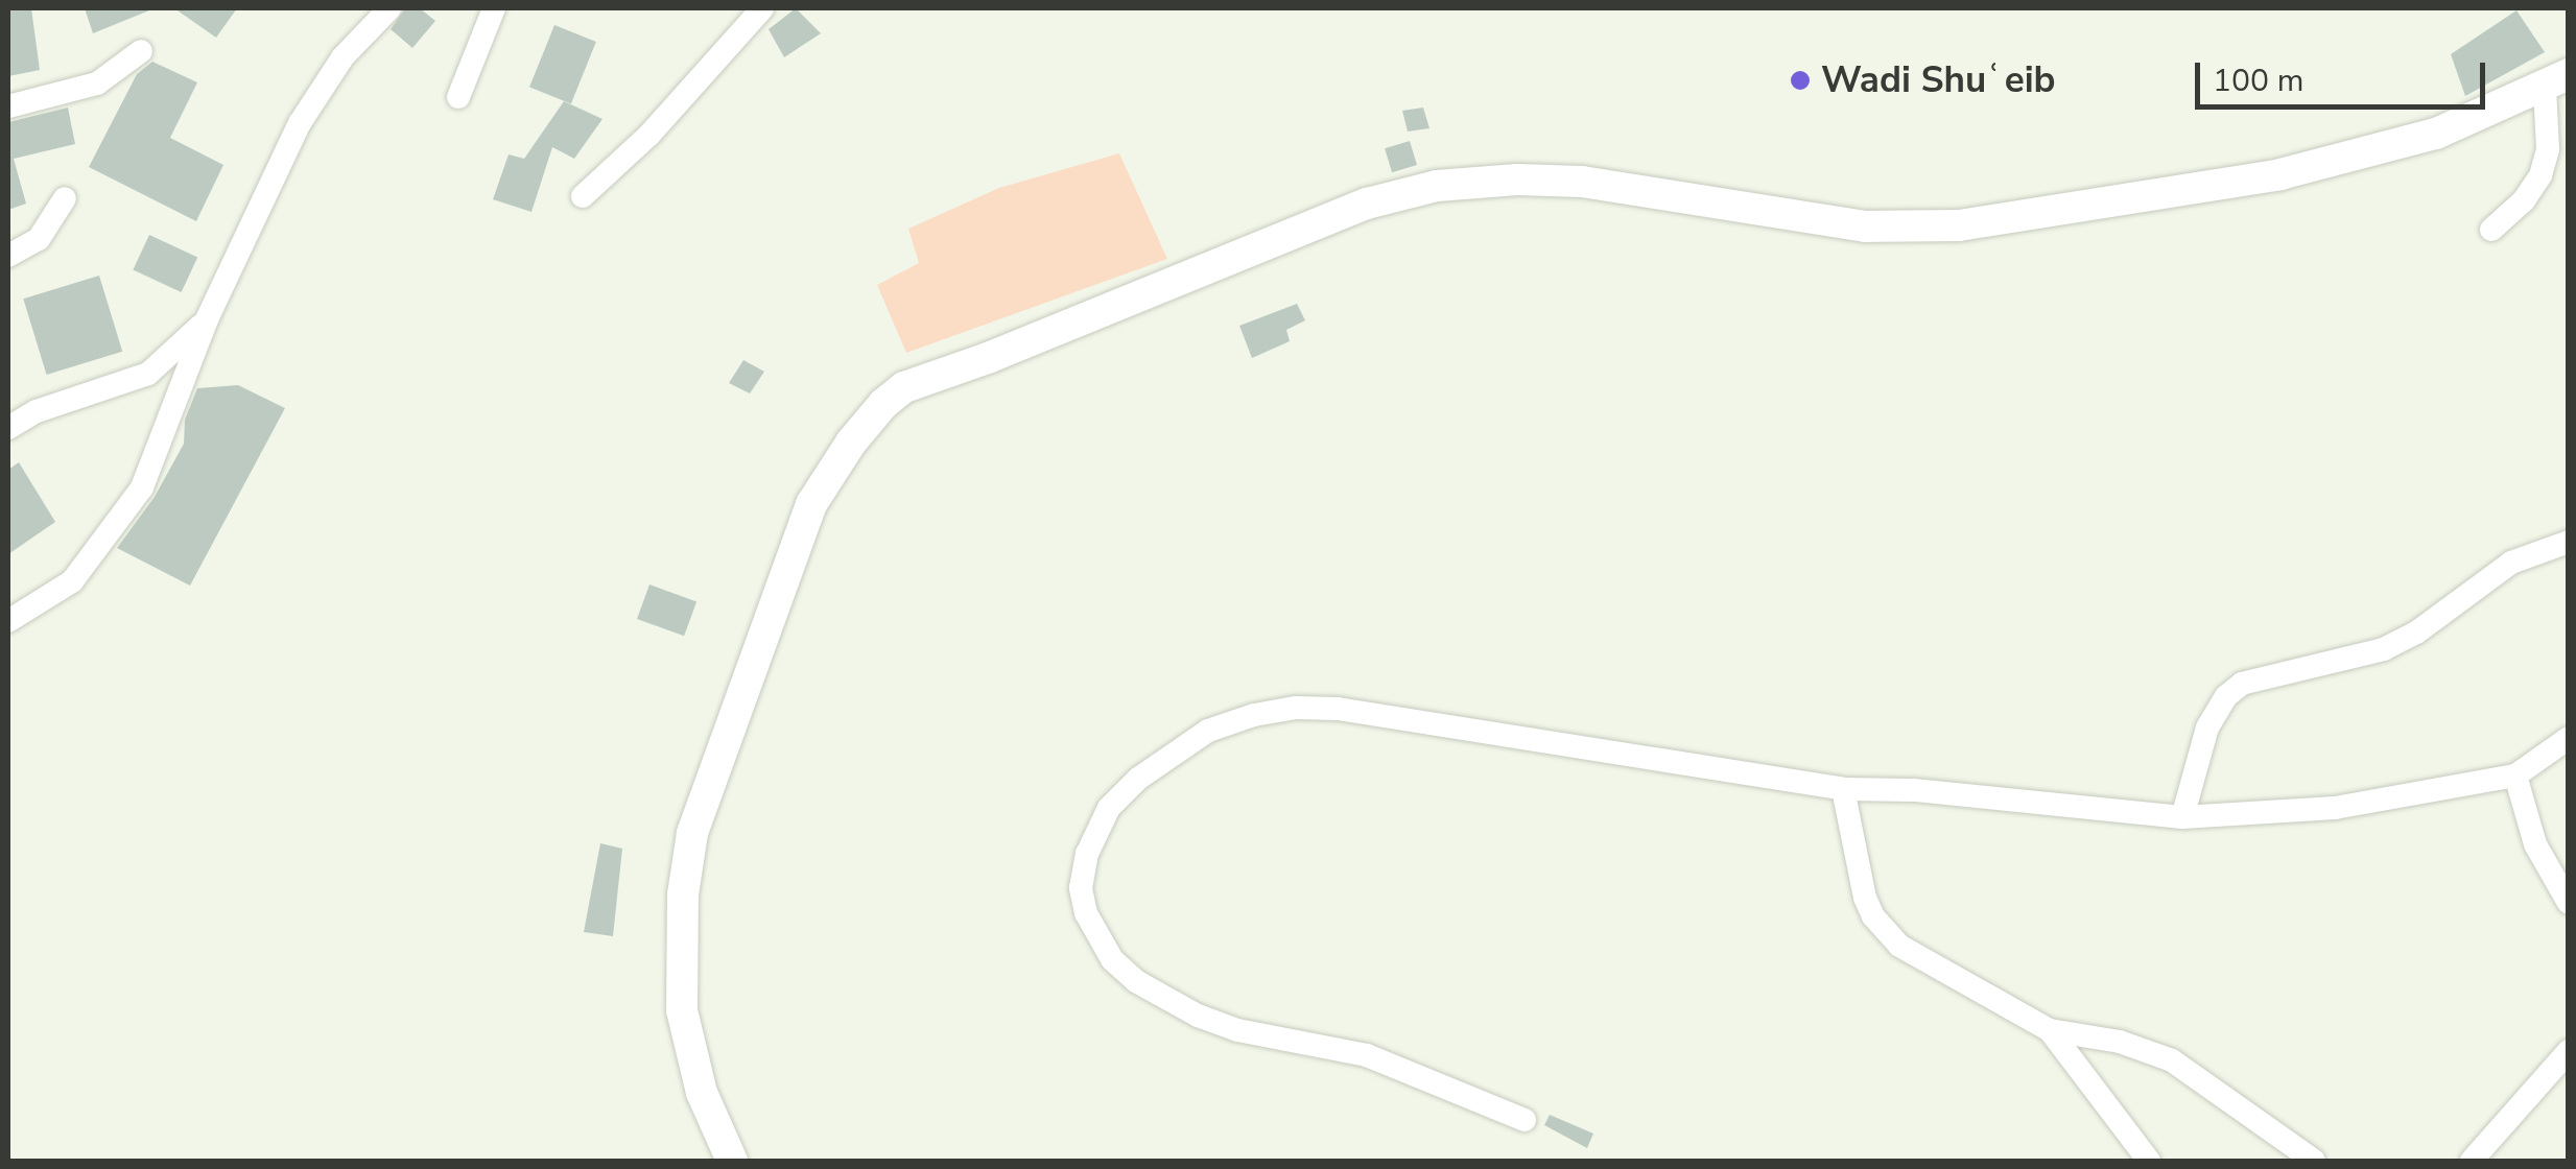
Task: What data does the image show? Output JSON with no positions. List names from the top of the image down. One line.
{"places":["Wadi Shuʿeib"],"scale_bar":"100 m"}
